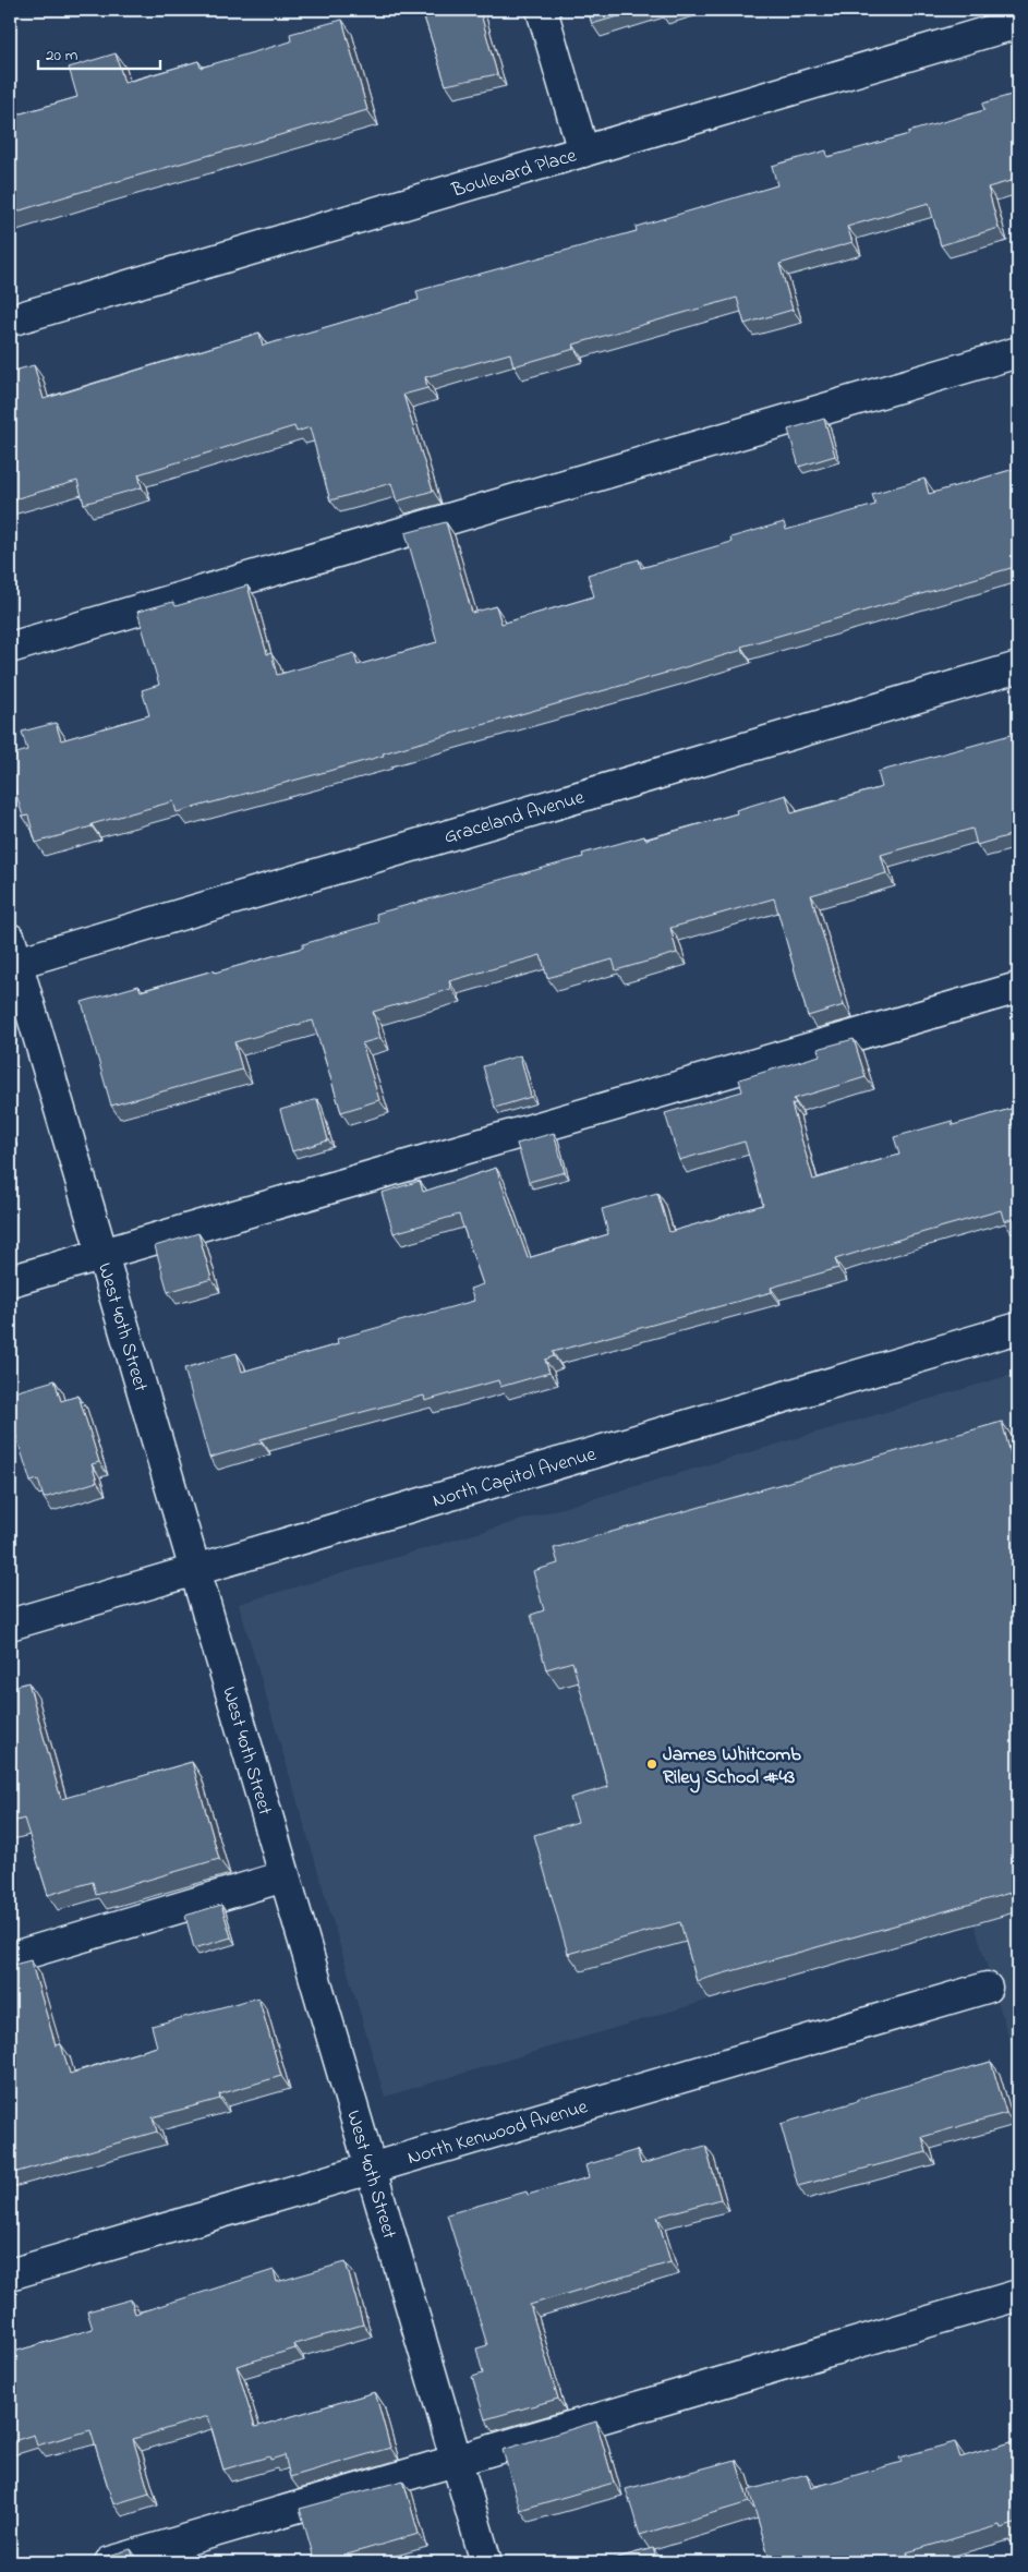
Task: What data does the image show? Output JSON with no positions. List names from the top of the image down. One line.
{"streets":{"street":["Boulevard Place","Graceland Avenue","West 40th Street","North Capitol Avenue","North Kenwood Avenue"]},"crossings":[["Graceland Avenue","West 40th Street"],["West 40th Street","North Capitol Avenue"],["West 40th Street","North Kenwood Avenue"]],"places":["James Whitcomb Riley School #43"],"scale_bar":"20 m"}
